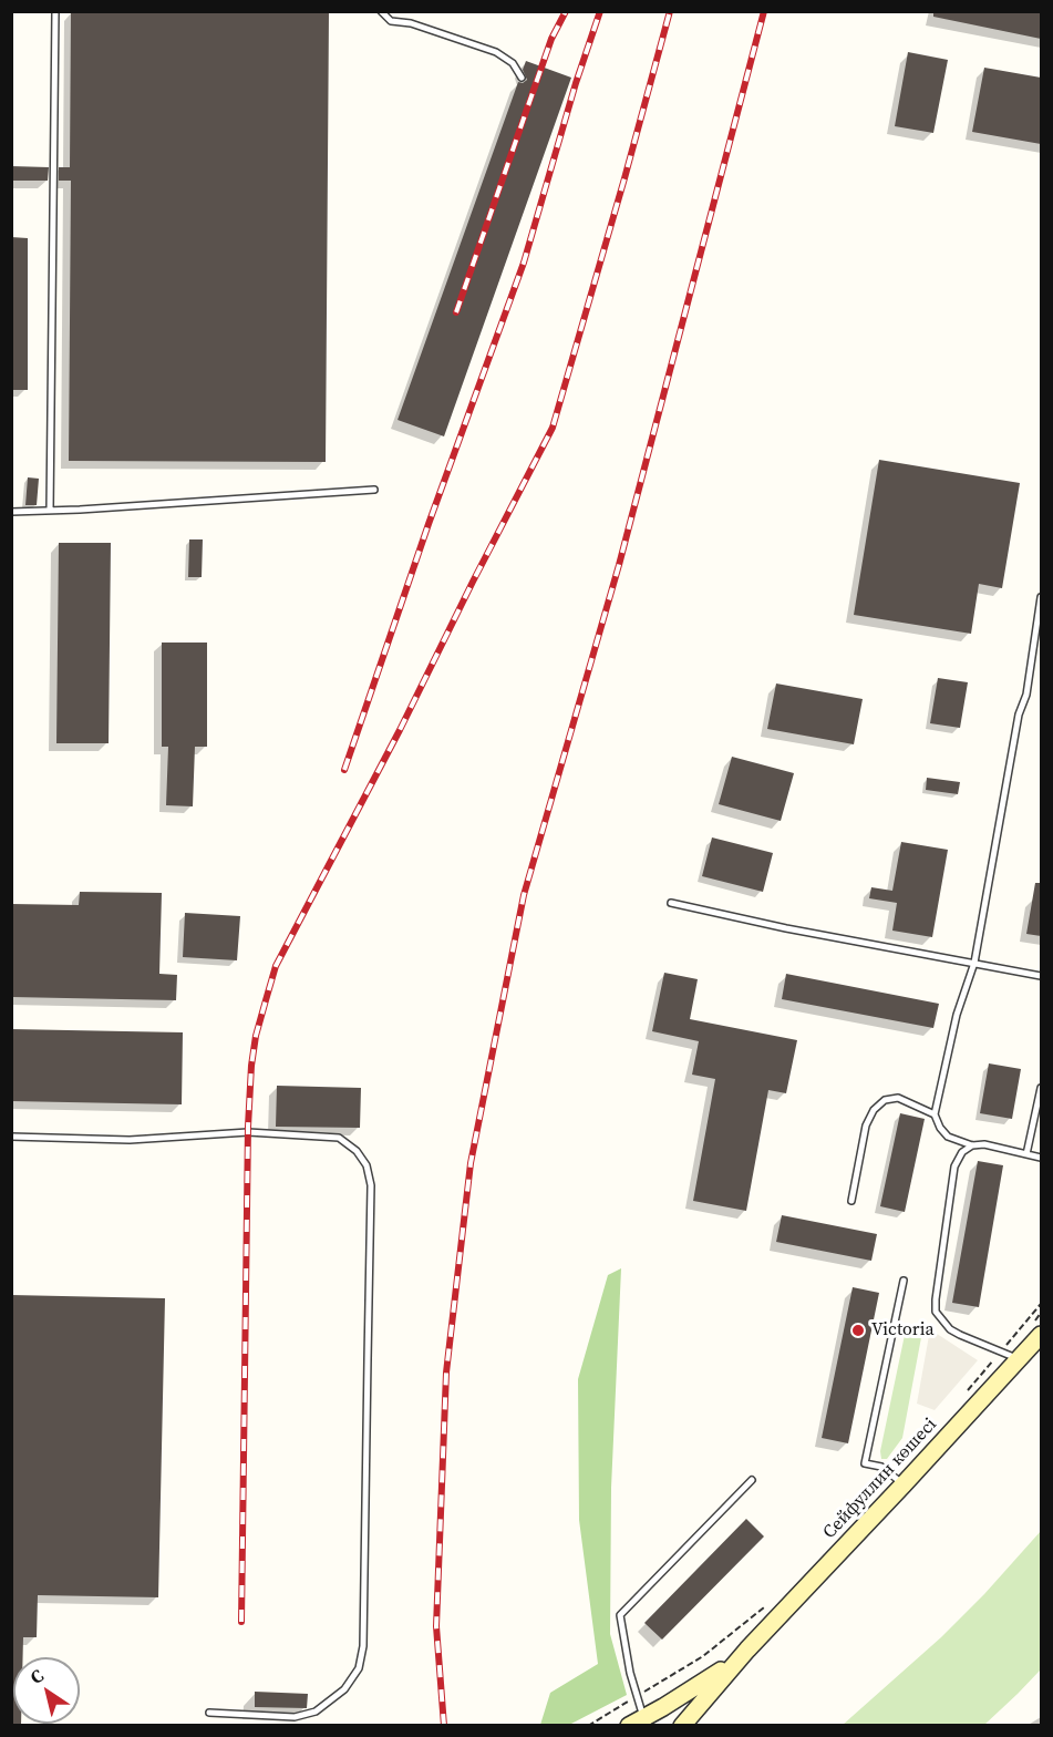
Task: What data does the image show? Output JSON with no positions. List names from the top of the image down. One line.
{"streets":{"main road":["Сейфуллин көшесі"]},"places":["Victoria"],"north":"top left"}
